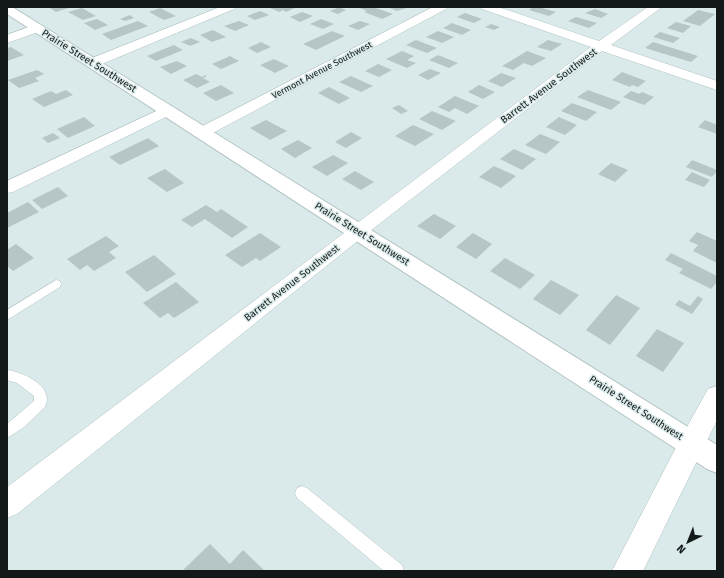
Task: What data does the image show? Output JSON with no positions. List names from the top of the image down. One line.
{"streets":{"street":["Prairie Street Southwest","Vermont Avenue Southwest","Barrett Avenue Southwest"]},"crossings":[["Prairie Street Southwest","Vermont Avenue Southwest"],["Prairie Street Southwest","Barrett Avenue Southwest"]],"north":"bottom left"}
